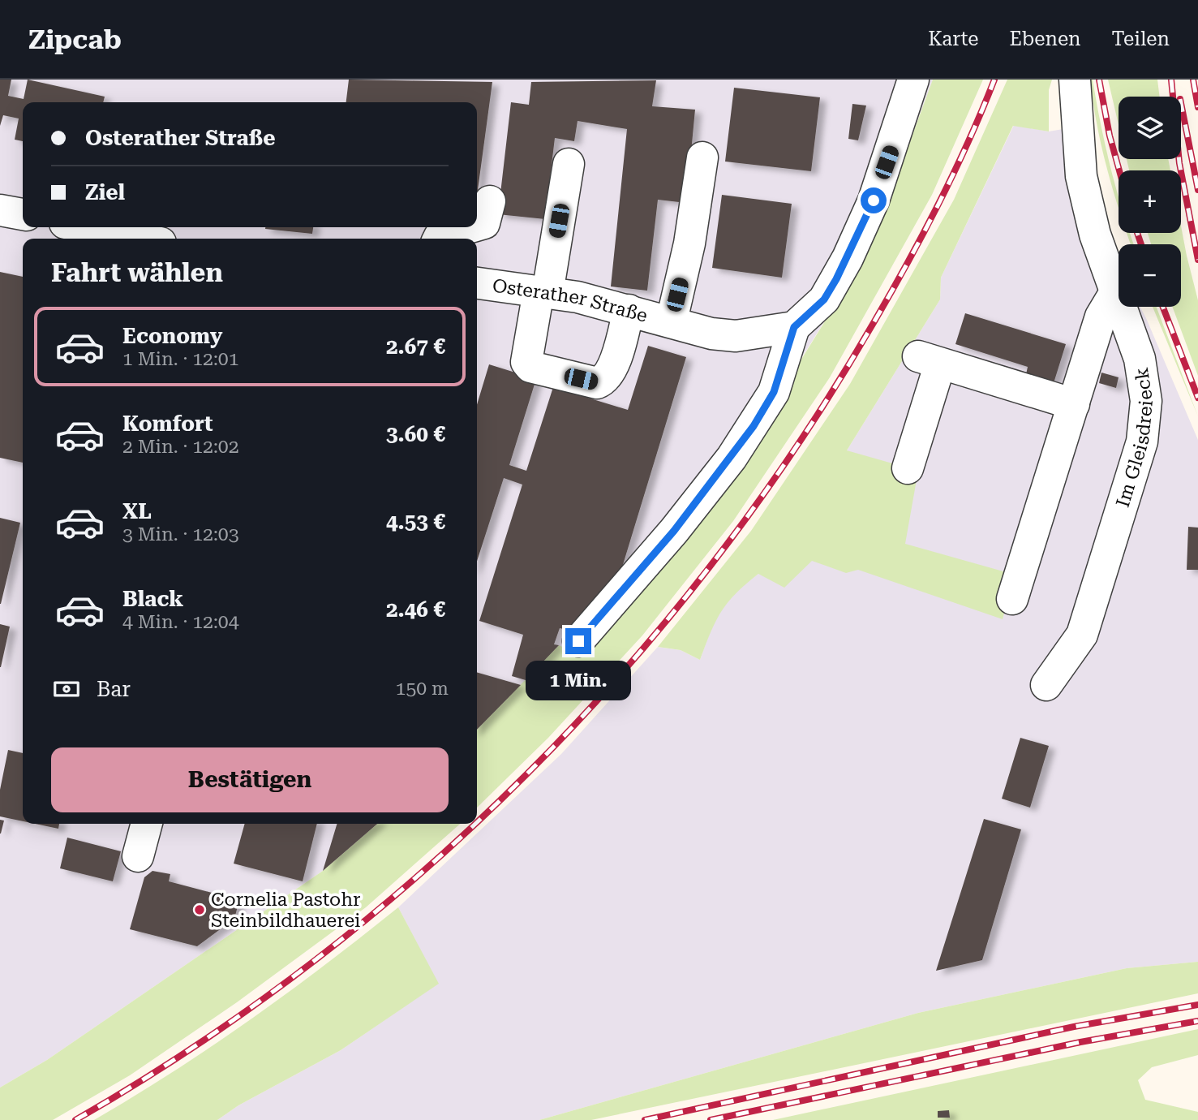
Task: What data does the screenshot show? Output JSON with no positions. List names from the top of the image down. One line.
{"streets":{"street":["Osterather Straße","Im Gleisdreieck"]},"places":["Cornelia Pastohr Steinbildhauerei"],"page":{"header":"Zipcab","nav":["Karte","Ebenen","Teilen"],"map_buttons":["+","−"],"banner":["Osterather Straße","Ziel"],"heading":"Fahrt wählen","list":[{"name":"Economy","note":"1 Min. · 12:01","value":"2.67 €"},{"name":"Komfort","note":"2 Min. · 12:02","value":"3.60 €"},{"name":"XL","note":"3 Min. · 12:03","value":"4.53 €"},{"name":"Black","note":"4 Min. · 12:04","value":"2.46 €"}],"pay":["Bar","150 m"],"bubble":"1 Min.","buttons":"Bestätigen"}}
